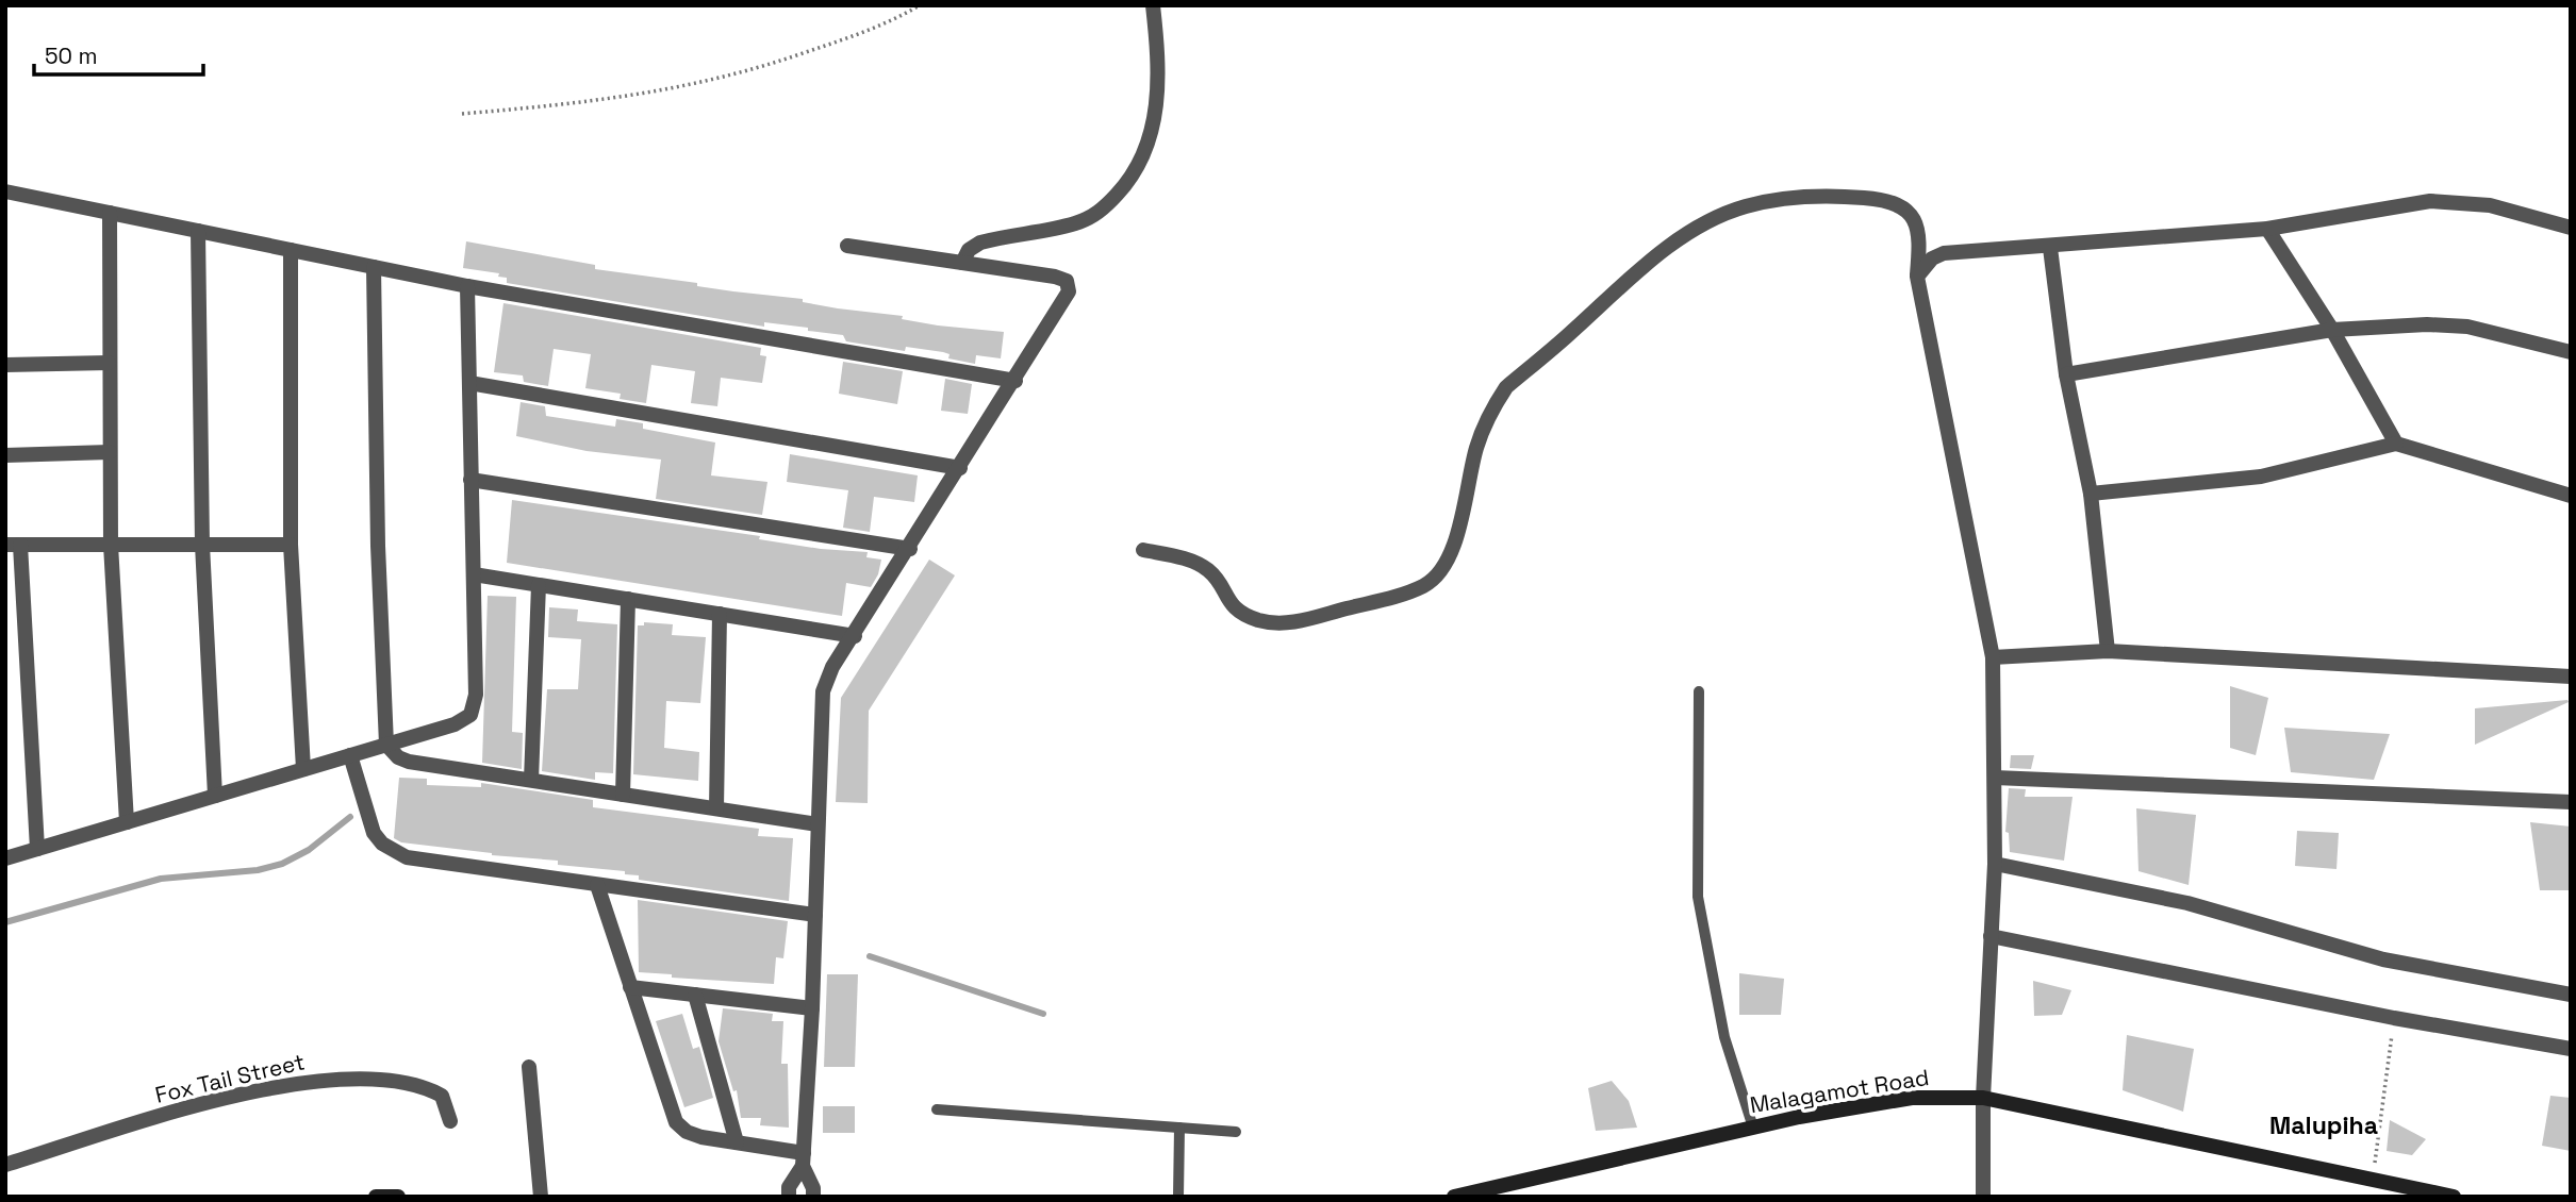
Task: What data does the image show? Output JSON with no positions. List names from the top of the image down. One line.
{"streets":{"street":["Fox Tail Street","Malagamot Road"]},"districts":["Malupiha"],"scale_bar":"50 m"}
